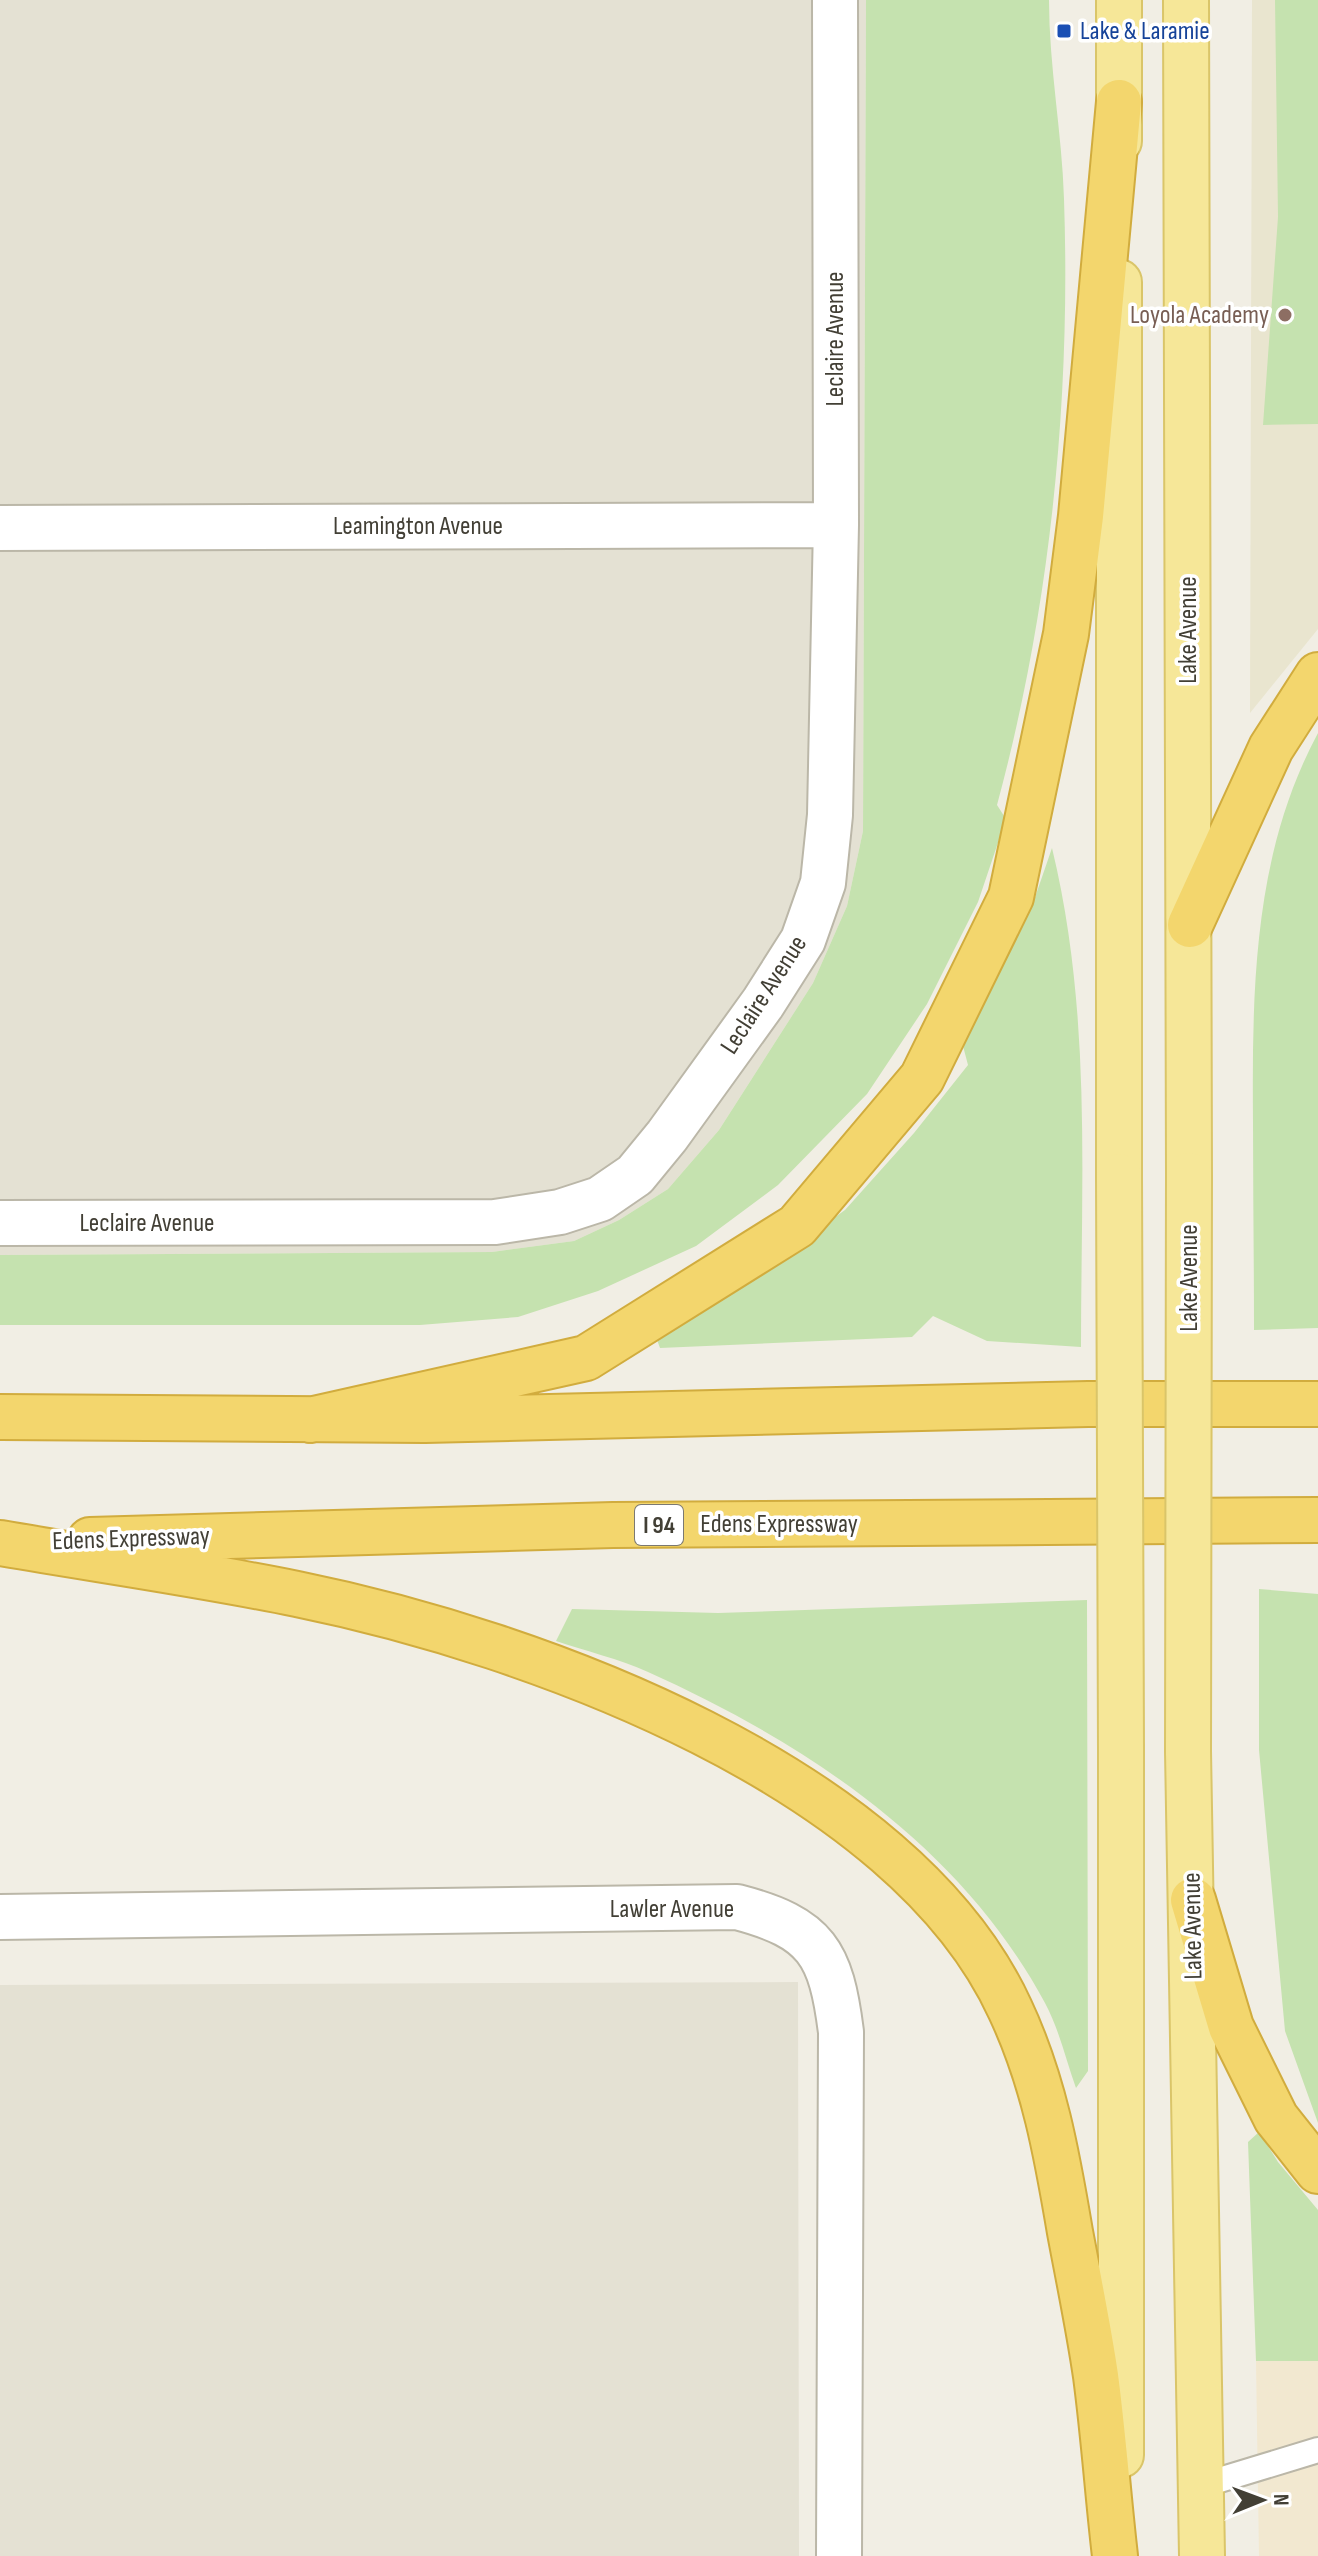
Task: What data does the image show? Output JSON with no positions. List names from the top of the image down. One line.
{"streets":{"highway":["Edens Expressway","I 94"],"main road":["Lake Avenue"],"street":["Leclaire Avenue","Leamington Avenue","Lawler Avenue"]},"crossings":[["Leclaire Avenue","Leamington Avenue"]],"places":{"transit":["Lake & Laramie"],"other":["Loyola Academy"]},"north":"right"}
